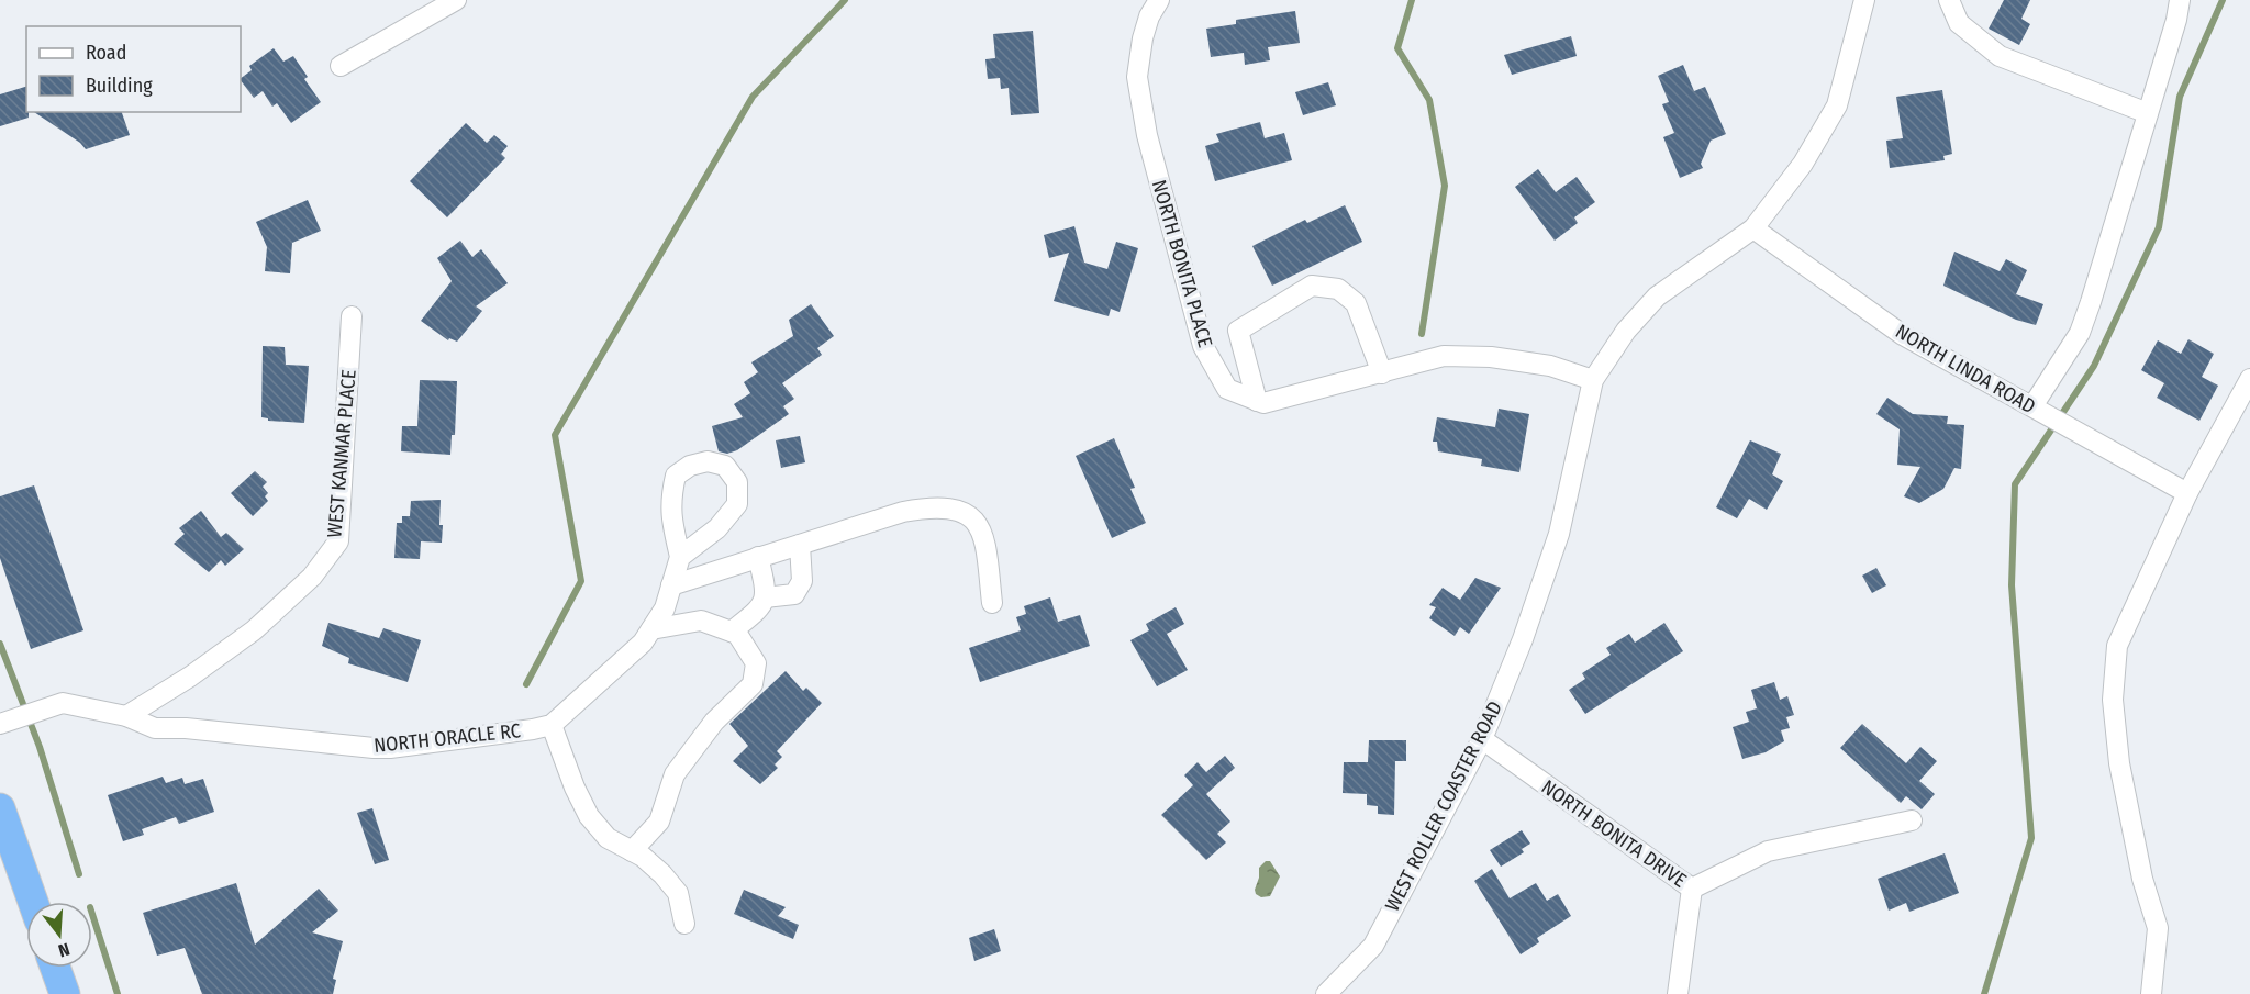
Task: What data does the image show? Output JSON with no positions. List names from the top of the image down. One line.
{"streets":{"street":["NORTH BONITA PLACE","NORTH LINDA ROAD","WEST KANMAR PLACE","NORTH ORACLE RC","WEST ROLLER COASTER ROAD","NORTH BONITA DRIVE"]},"crossings":[["NORTH BONITA PLACE","WEST ROLLER COASTER ROAD"],["NORTH LINDA ROAD","WEST ROLLER COASTER ROAD"],["WEST KANMAR PLACE","NORTH ORACLE RC"],["WEST ROLLER COASTER ROAD","NORTH BONITA DRIVE"]],"legend":["Road","Building"],"north":"bottom"}
